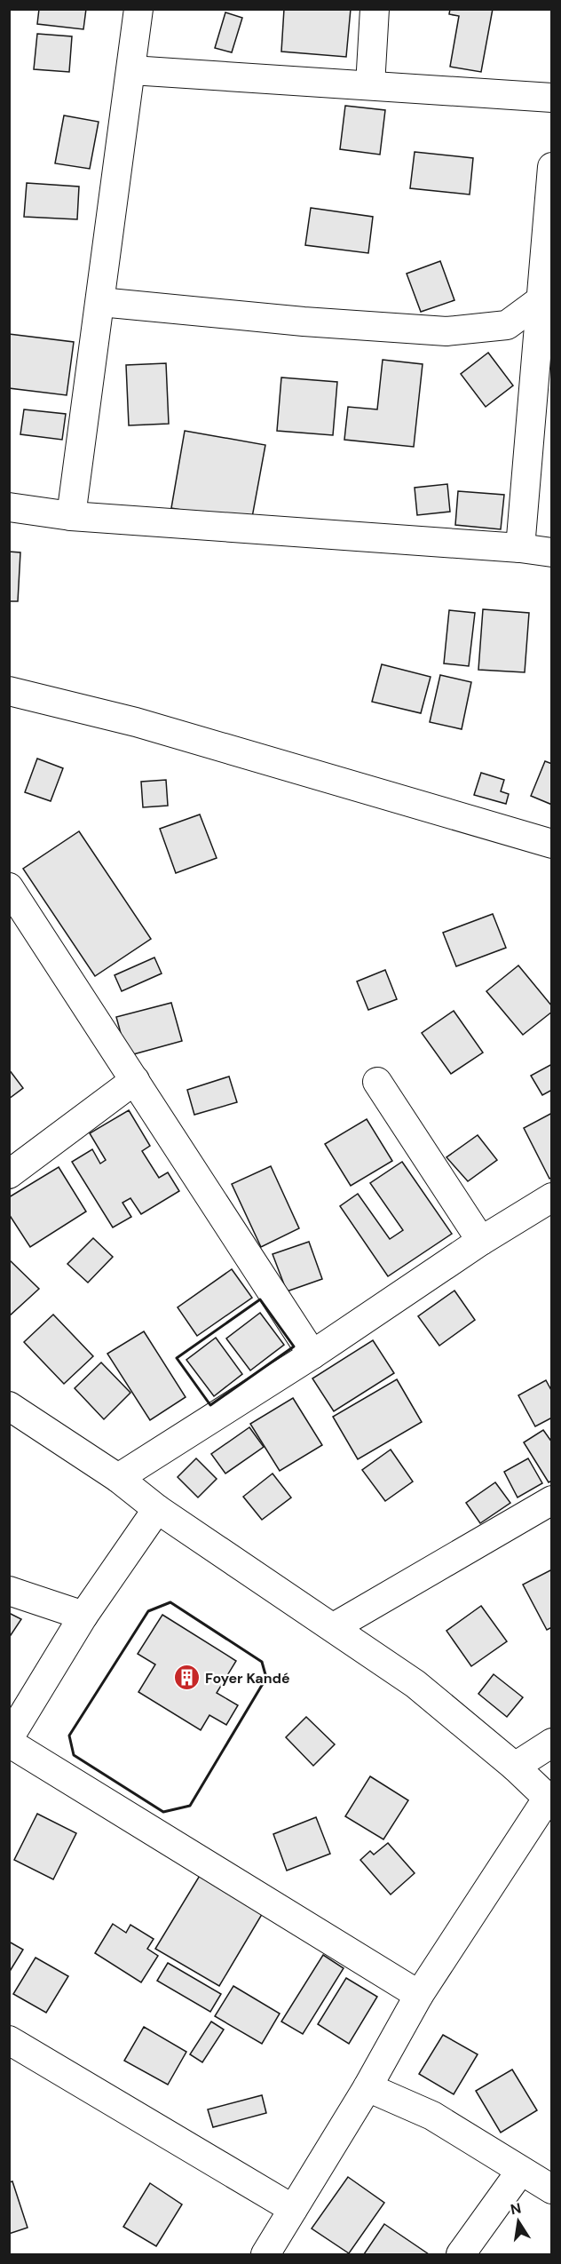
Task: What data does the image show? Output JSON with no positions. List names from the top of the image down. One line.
{"places":{"building":["Foyer Kandé"]},"north":"top"}
